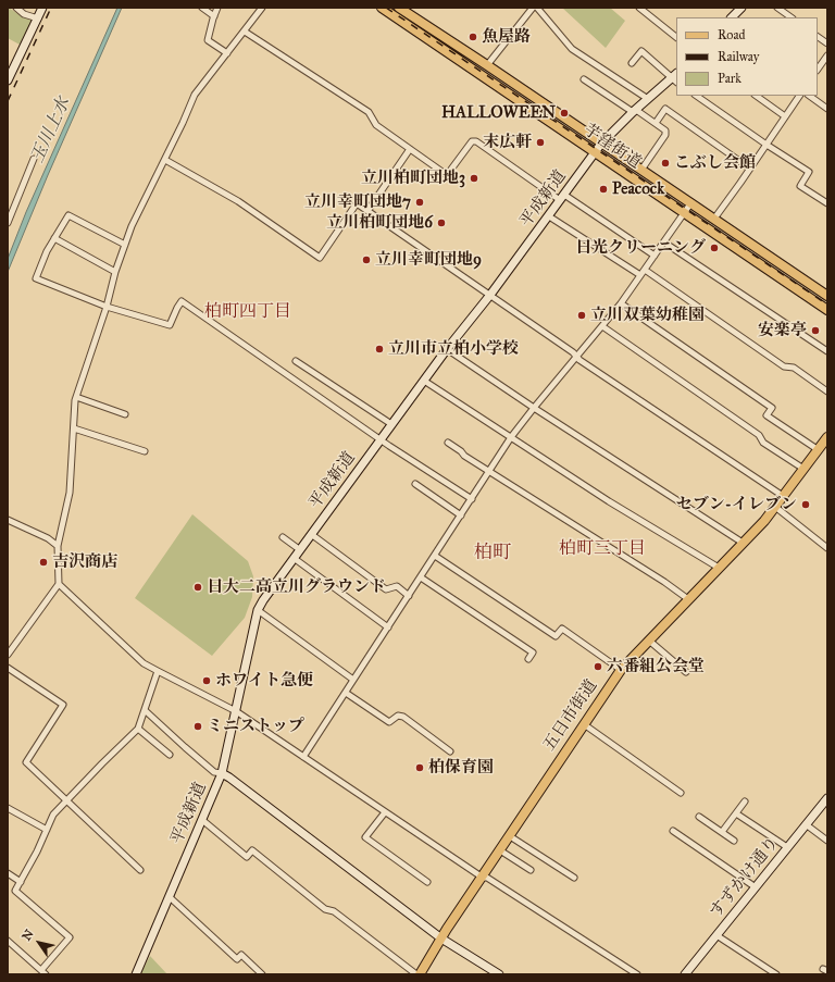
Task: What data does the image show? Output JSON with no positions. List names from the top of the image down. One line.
{"streets":{"main road":["芋窪街道","五日市街道"],"street":["平成新道","すずかけ通り"]},"crossings":[["芋窪街道","平成新道"]],"districts":["柏町四丁目","柏町三丁目","柏町"],"water":["玉川上水"],"places":["魚屋路","HALLOWEEN","末広軒","こぶし会館","立川柏町団地3","Peacock","立川幸町団地7","立川柏町団地6","日光クリーニング","立川幸町団地9","立川双葉幼稚園","安楽亭","立川市立柏小学校","セブン-イレブン","吉沢商店","日大二高立川グラウンド","六番組公会堂","ホワイト急便","ミニストップ","柏保育園"],"legend":["Road","Railway","Park"],"north":"top left"}
